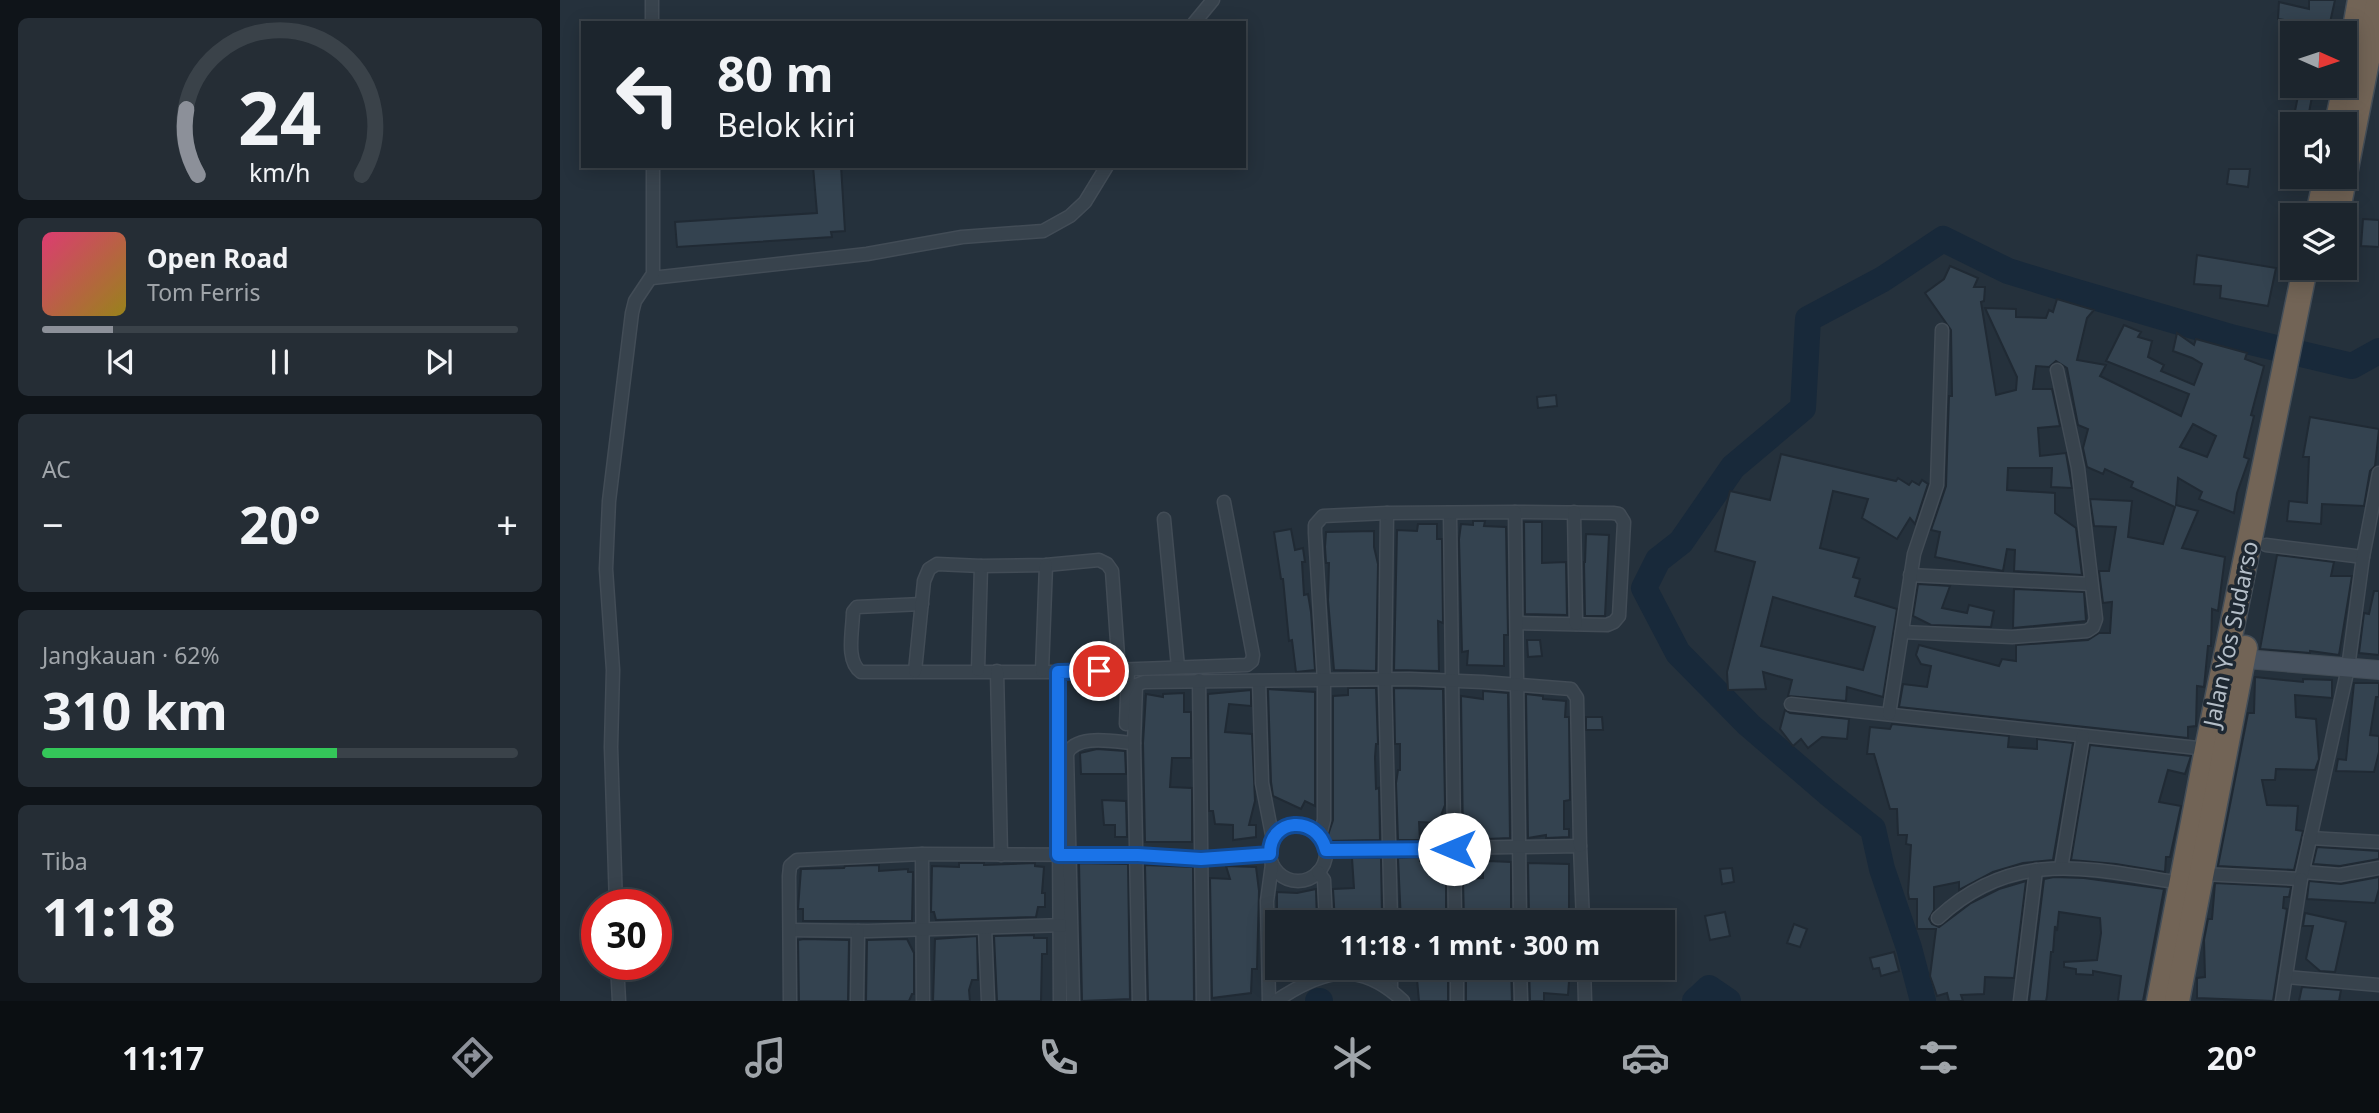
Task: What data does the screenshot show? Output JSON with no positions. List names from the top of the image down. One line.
{"streets":{"highway":["Jalan Yos Sudarso"]},"north":"right","page":{"turn":["80 m","Belok kiri"],"song":["Open Road","Tom Ferris"],"tile":["AC",["Jangkauan · 62%","310 km"],["Tiba","11:18"]],"heat":["−","20°","+"],"limit":"30","trip":"11:18 · 1 mnt · 300 m","tabs":["11:17","20°"],"gauge":["24","km/h"]}}
